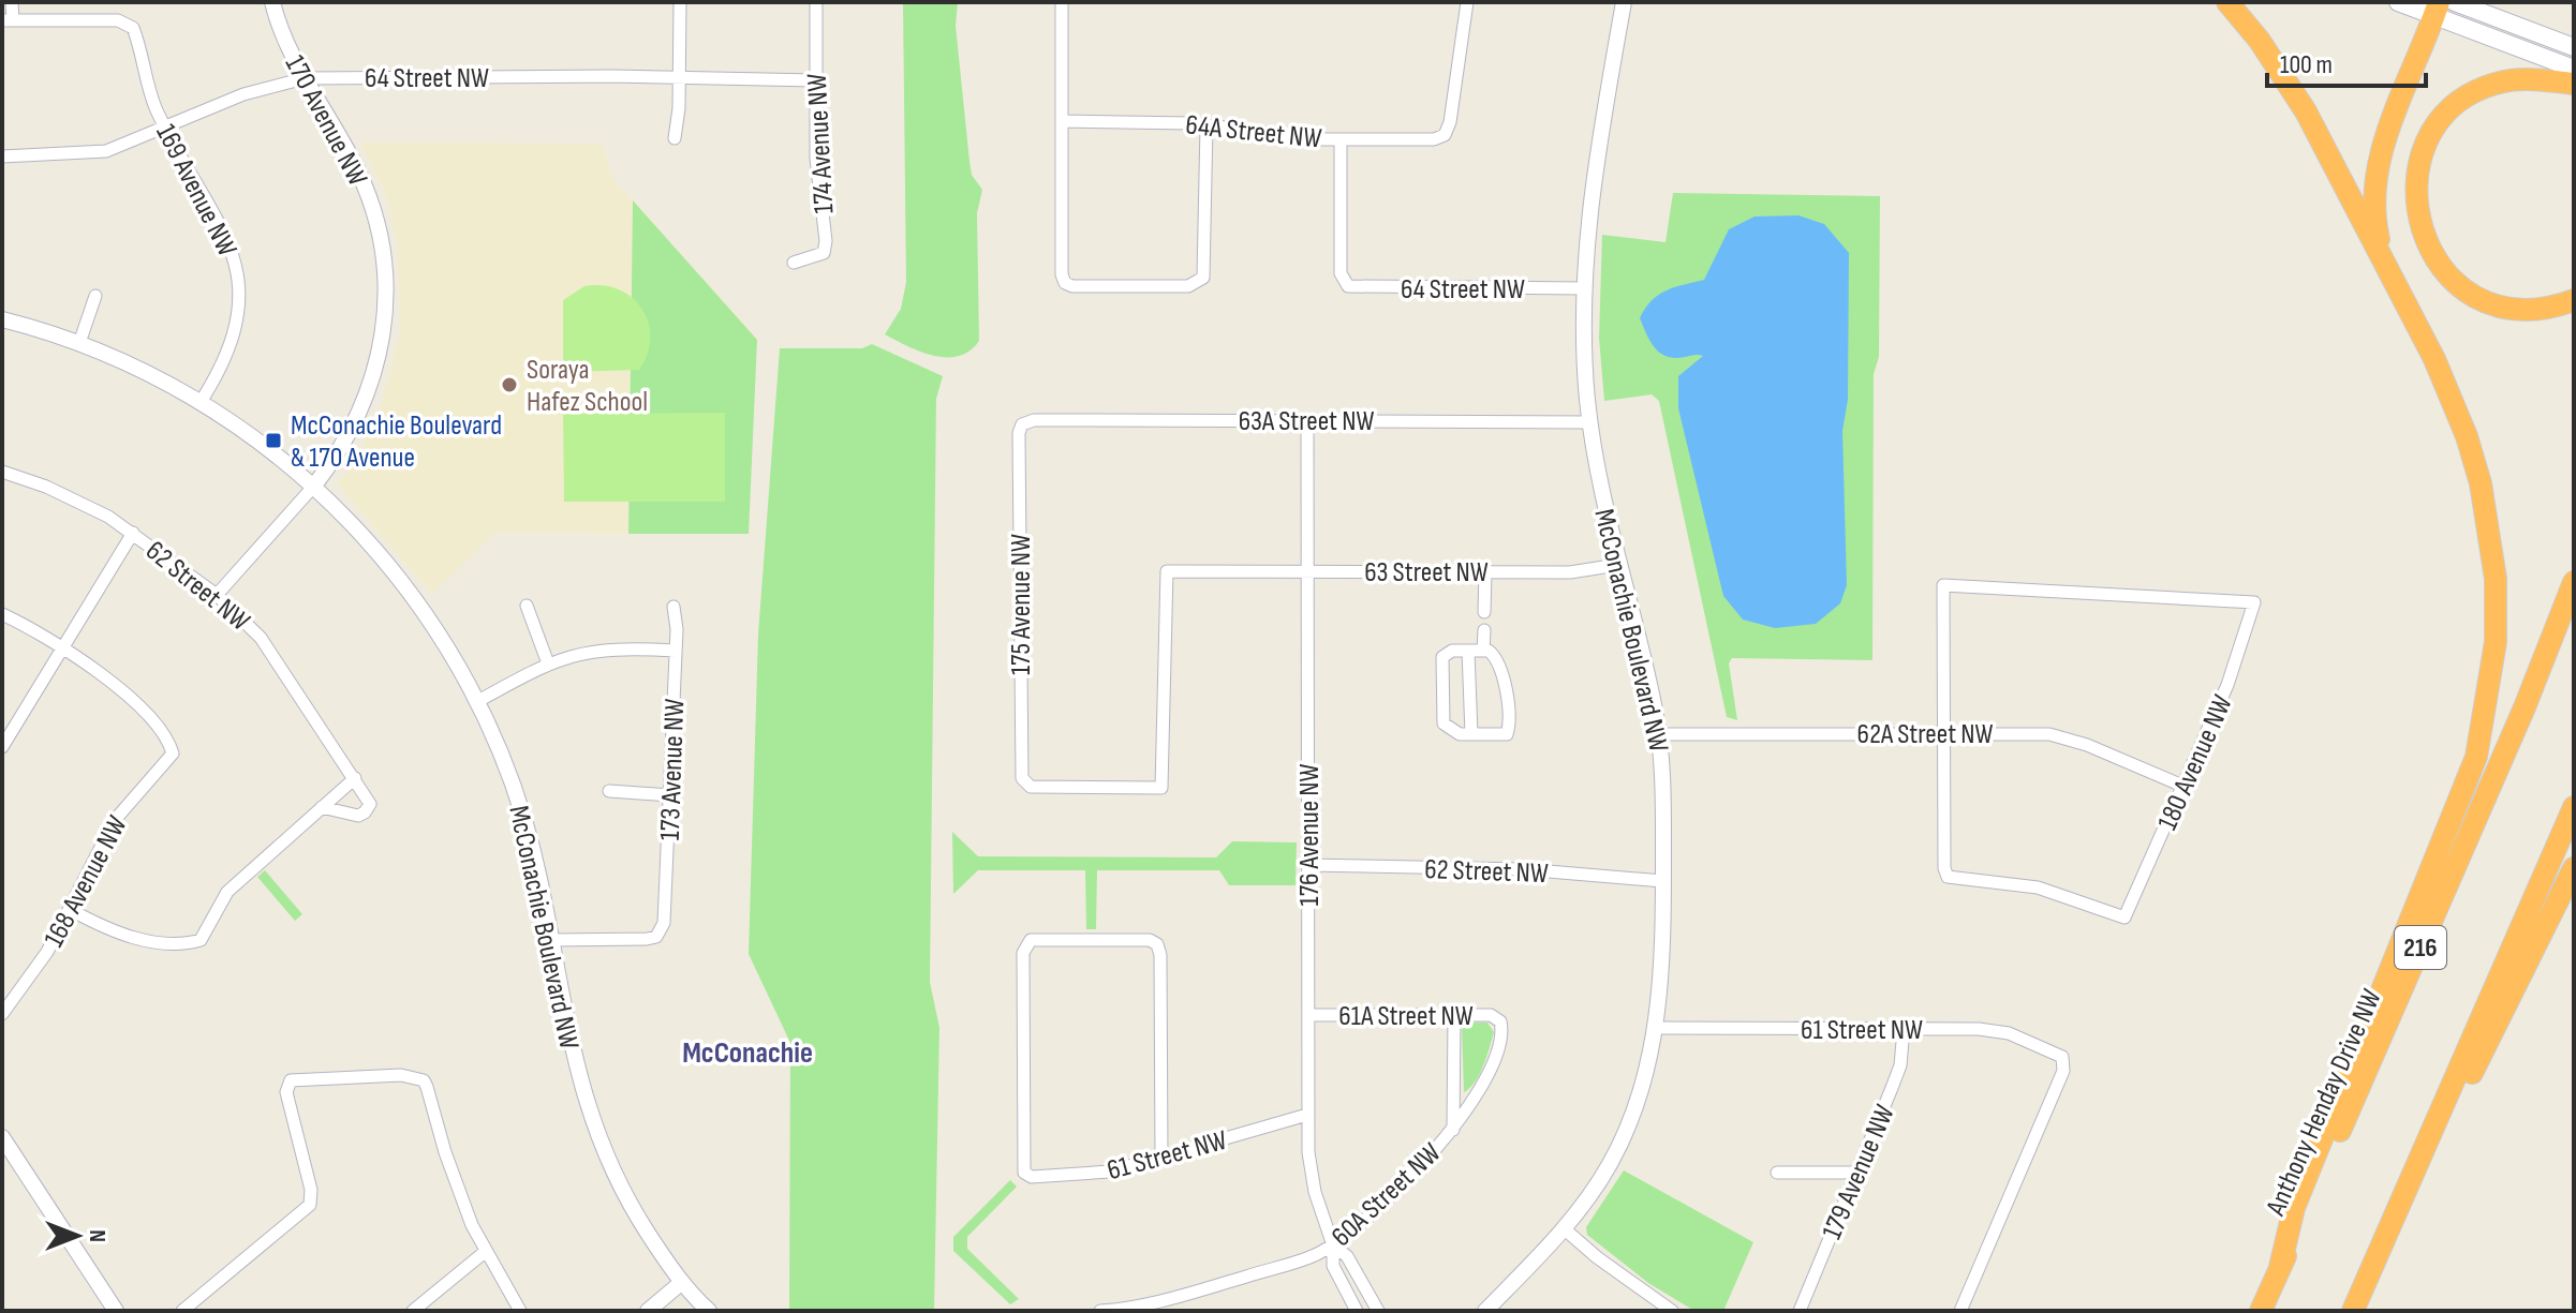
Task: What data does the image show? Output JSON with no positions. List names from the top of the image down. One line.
{"streets":{"highway":["216","Anthony Henday Drive NW"],"street":["64 Street NW","170 Avenue NW","64A Street NW","174 Avenue NW","169 Avenue NW","63A Street NW","63 Street NW","62 Street NW","175 Avenue NW","McConachie Boulevard NW","62A Street NW","180 Avenue NW","173 Avenue NW","176 Avenue NW","168 Avenue NW","61A Street NW","61 Street NW","179 Avenue NW","60A Street NW"]},"crossings":[["64 Street NW","170 Avenue NW"],["64 Street NW","64A Street NW"],["64 Street NW","174 Avenue NW"],["64 Street NW","169 Avenue NW"],["64 Street NW","McConachie Boulevard NW"],["170 Avenue NW","62 Street NW"],["170 Avenue NW","McConachie Boulevard NW"],["169 Avenue NW","McConachie Boulevard NW"],["63A Street NW","175 Avenue NW"],["63A Street NW","McConachie Boulevard NW"],["63A Street NW","176 Avenue NW"],["63 Street NW","175 Avenue NW"],["63 Street NW","McConachie Boulevard NW"],["63 Street NW","176 Avenue NW"],["62 Street NW","McConachie Boulevard NW"],["62 Street NW","176 Avenue NW"],["McConachie Boulevard NW","62A Street NW"],["McConachie Boulevard NW","173 Avenue NW"],["McConachie Boulevard NW","61 Street NW"],["62A Street NW","180 Avenue NW"],["176 Avenue NW","61A Street NW"],["176 Avenue NW","61 Street NW"],["176 Avenue NW","60A Street NW"],["61A Street NW","60A Street NW"],["61 Street NW","179 Avenue NW"]],"districts":["McConachie"],"places":{"other":["Soraya Hafez School"],"transit":["McConachie Boulevard & 170 Avenue"]},"scale_bar":"100 m","north":"right"}
